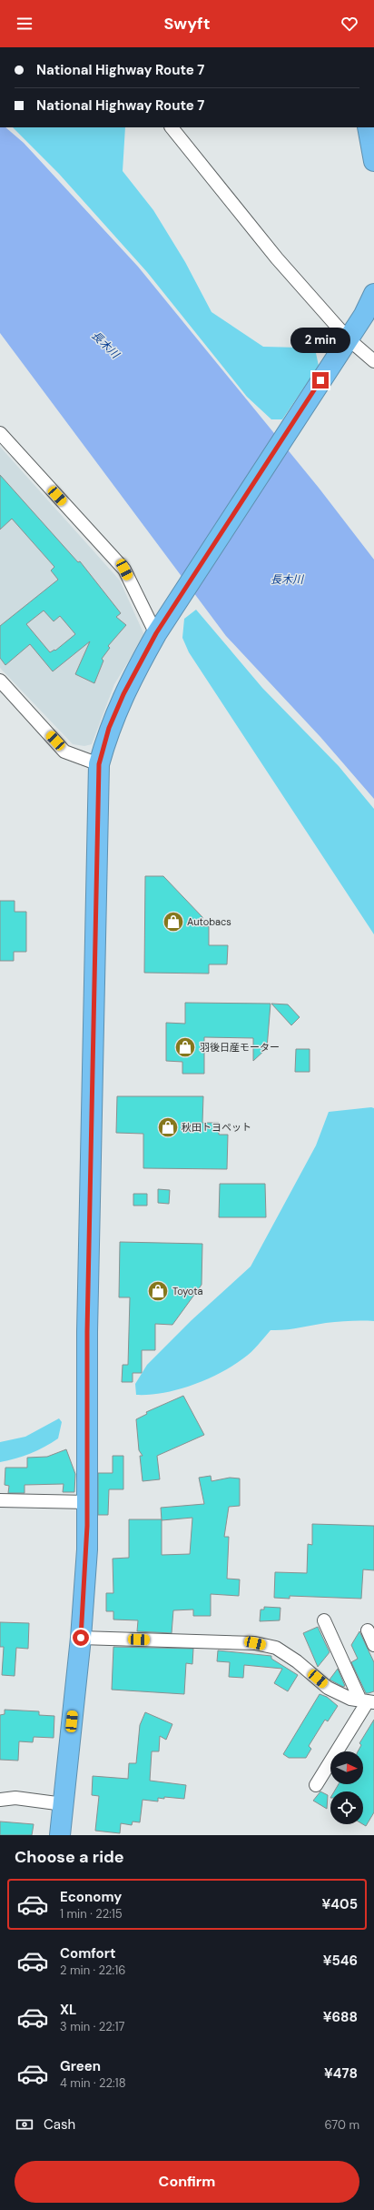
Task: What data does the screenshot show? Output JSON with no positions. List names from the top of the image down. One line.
{"water":["長木川"],"places":{"shop":["Autobacs","羽後日産モーター","秋田トヨペット","Toyota"]},"north":"right","page":{"header":"Swyft","banner":["National Highway Route 7","National Highway Route 7"],"bubble":"2 min","heading":"Choose a ride","list":[{"name":"Economy","note":"1 min · 22:15","value":"¥405"},{"name":"Comfort","note":"2 min · 22:16","value":"¥546"},{"name":"XL","note":"3 min · 22:17","value":"¥688"},{"name":"Green","note":"4 min · 22:18","value":"¥478"}],"pay":["Cash","670 m"],"buttons":"Confirm"}}
